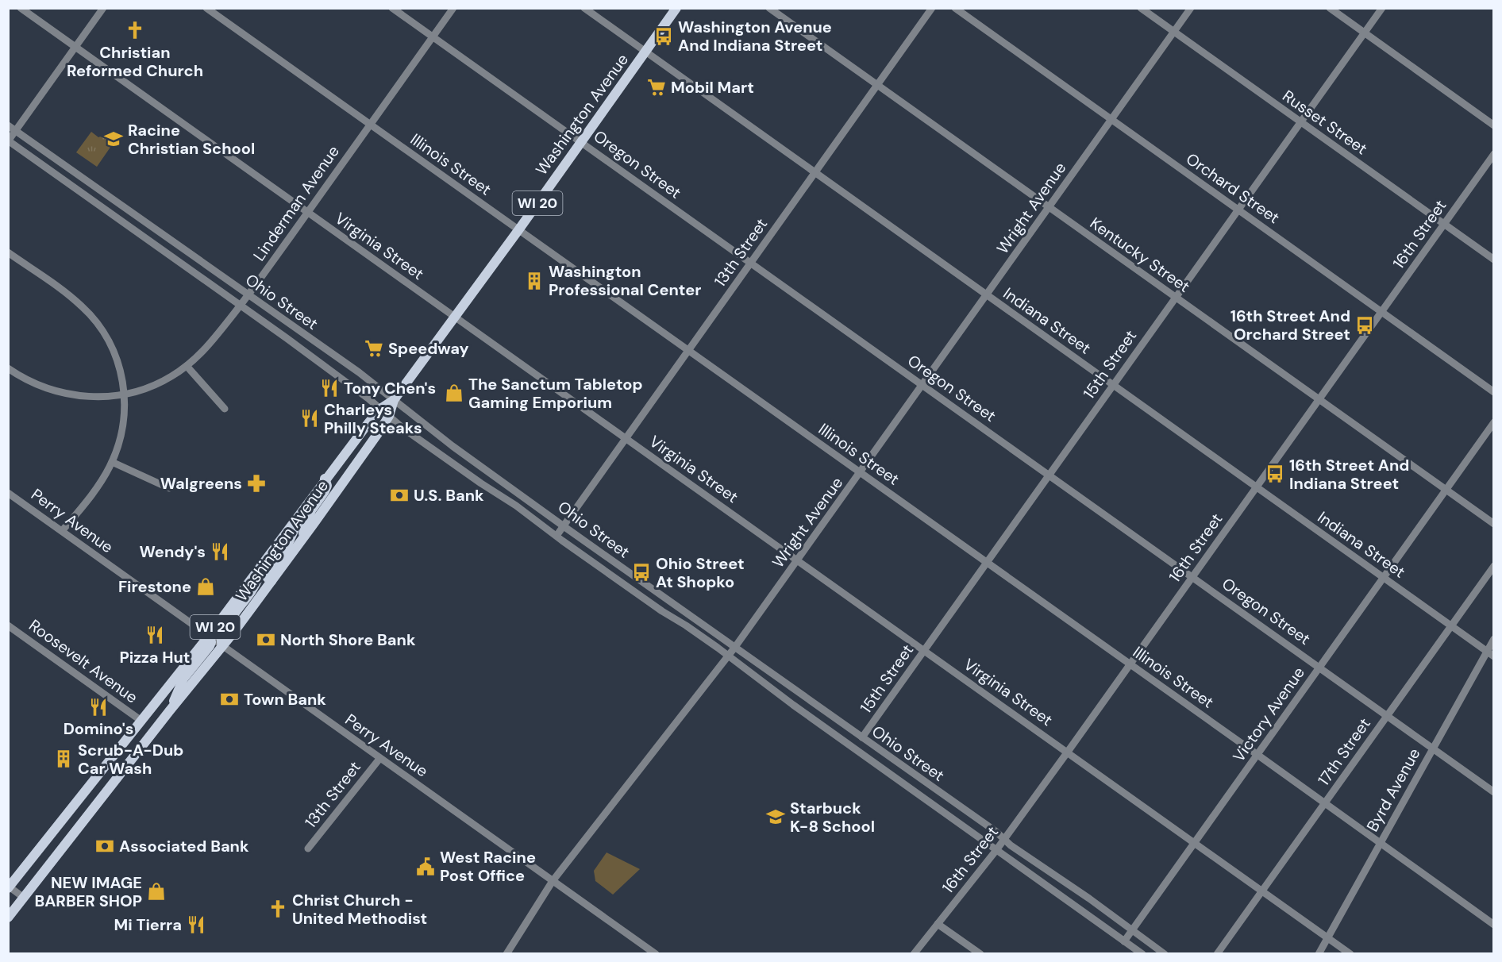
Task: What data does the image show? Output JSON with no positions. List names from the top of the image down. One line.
{"streets":{"main road":["Washington Avenue","WI 20"],"street":["Russet Street","Illinois Street","Oregon Street","Orchard Street","Linderman Avenue","Wright Avenue","16th Street","Virginia Street","13th Street","Kentucky Street","Ohio Street","Indiana Street","15th Street","Perry Avenue","Roosevelt Avenue","Victory Avenue","17th Street","Byrd Avenue"]},"crossings":[["Washington Avenue","Illinois Street"],["Washington Avenue","Oregon Street"],["Washington Avenue","Virginia Street"],["Washington Avenue","Ohio Street"],["Washington Avenue","Indiana Street"],["Washington Avenue","Perry Avenue"],["Washington Avenue","Roosevelt Avenue"],["Russet Street","Wright Avenue"],["Russet Street","16th Street"],["Russet Street","15th Street"],["Illinois Street","Linderman Avenue"],["Illinois Street","Wright Avenue"],["Illinois Street","16th Street"],["Illinois Street","13th Street"],["Illinois Street","15th Street"],["Illinois Street","Victory Avenue"],["Illinois Street","17th Street"],["Illinois Street","Byrd Avenue"],["Oregon Street","Linderman Avenue"],["Oregon Street","Wright Avenue"],["Oregon Street","16th Street"],["Oregon Street","13th Street"],["Oregon Street","15th Street"],["Oregon Street","Victory Avenue"],["Oregon Street","17th Street"],["Oregon Street","Byrd Avenue"],["Orchard Street","Wright Avenue"],["Orchard Street","16th Street"],["Orchard Street","15th Street"],["Linderman Avenue","Virginia Street"],["Linderman Avenue","Ohio Street"],["Wright Avenue","Virginia Street"],["Wright Avenue","Kentucky Street"],["Wright Avenue","Ohio Street"],["Wright Avenue","Indiana Street"],["Wright Avenue","Perry Avenue"],["16th Street","Virginia Street"],["16th Street","Kentucky Street"],["16th Street","Ohio Street"],["16th Street","Indiana Street"],["Virginia Street","13th Street"],["Virginia Street","15th Street"],["Virginia Street","Victory Avenue"],["Virginia Street","17th Street"],["Virginia Street","Byrd Avenue"],["13th Street","Kentucky Street"],["13th Street","Ohio Street"],["13th Street","Indiana Street"],["13th Street","Perry Avenue"],["Kentucky Street","15th Street"],["Kentucky Street","Victory Avenue"],["Ohio Street","15th Street"],["Ohio Street","Victory Avenue"],["Indiana Street","15th Street"],["Indiana Street","Victory Avenue"],["Indiana Street","17th Street"],["Indiana Street","Byrd Avenue"]],"places":{"church":["Christian Reformed Church","Christ Church - United Methodist"],"bus stop":["Washington Avenue And Indiana Street","16th Street And Orchard Street","16th Street And Indiana Street","Ohio Street At Shopko"],"supermarket":["Mobil Mart","Speedway"],"school or university":["Racine Christian School","Starbuck K-8 School"],"building":["Washington Professional Center","Scrub-A-Dub Car Wash"],"restaurant":["Tony Chen's","Charleys Philly Steaks","Wendy's","Pizza Hut","Domino's","Mi Tierra"],"shop":["The Sanctum Tabletop Gaming Emporium","Firestone","NEW IMAGE BARBER SHOP"],"pharmacy":["Walgreens"],"bank":["U.S. Bank","North Shore Bank","Town Bank","Associated Bank"],"public building":["West Racine Post Office"]}}
